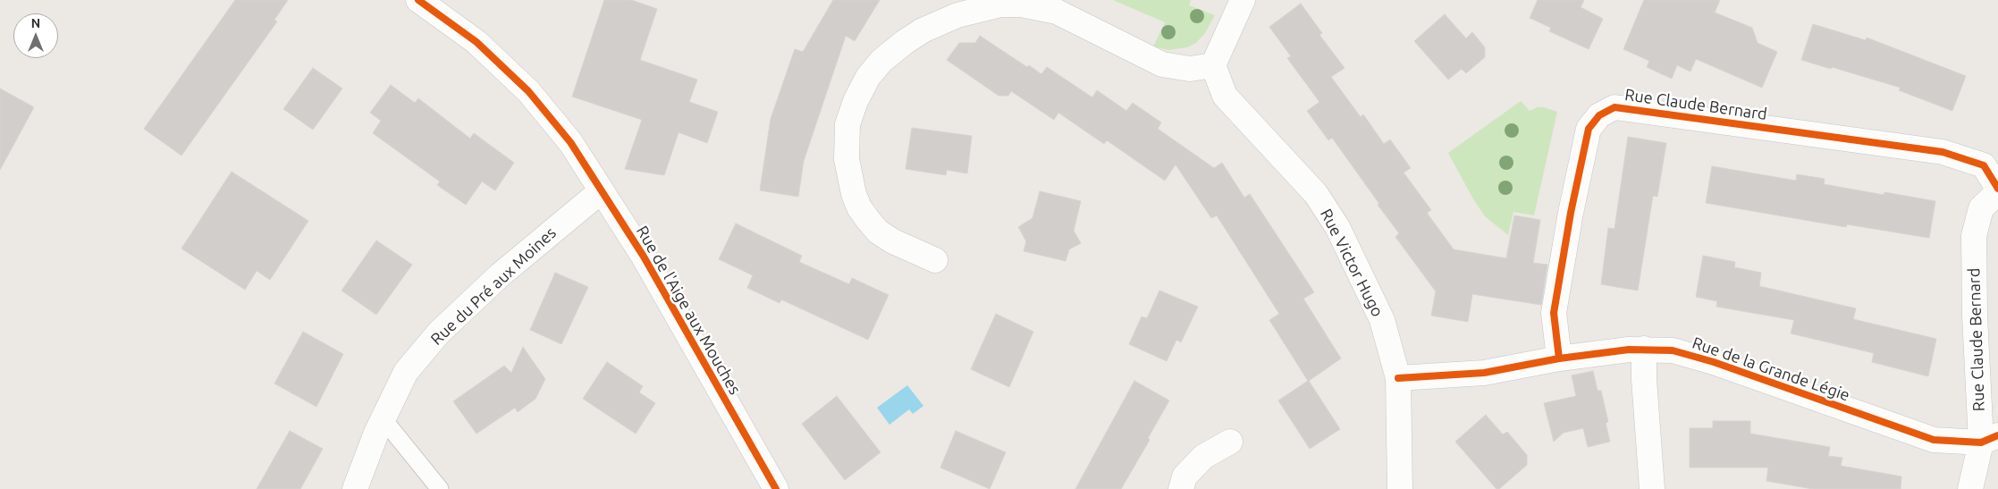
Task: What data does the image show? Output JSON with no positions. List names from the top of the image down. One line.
{"streets":{"street":["Rue Claude Bernard","Rue Victor Hugo","Rue du Pré aux Moines","Rue de l'Aige aux Mouches","Rue de la Grande Légie"]},"crossings":[["Rue Claude Bernard","Rue de la Grande Légie"],["Rue Victor Hugo","Rue de la Grande Légie"],["Rue du Pré aux Moines","Rue de l'Aige aux Mouches"]],"north":"top"}
